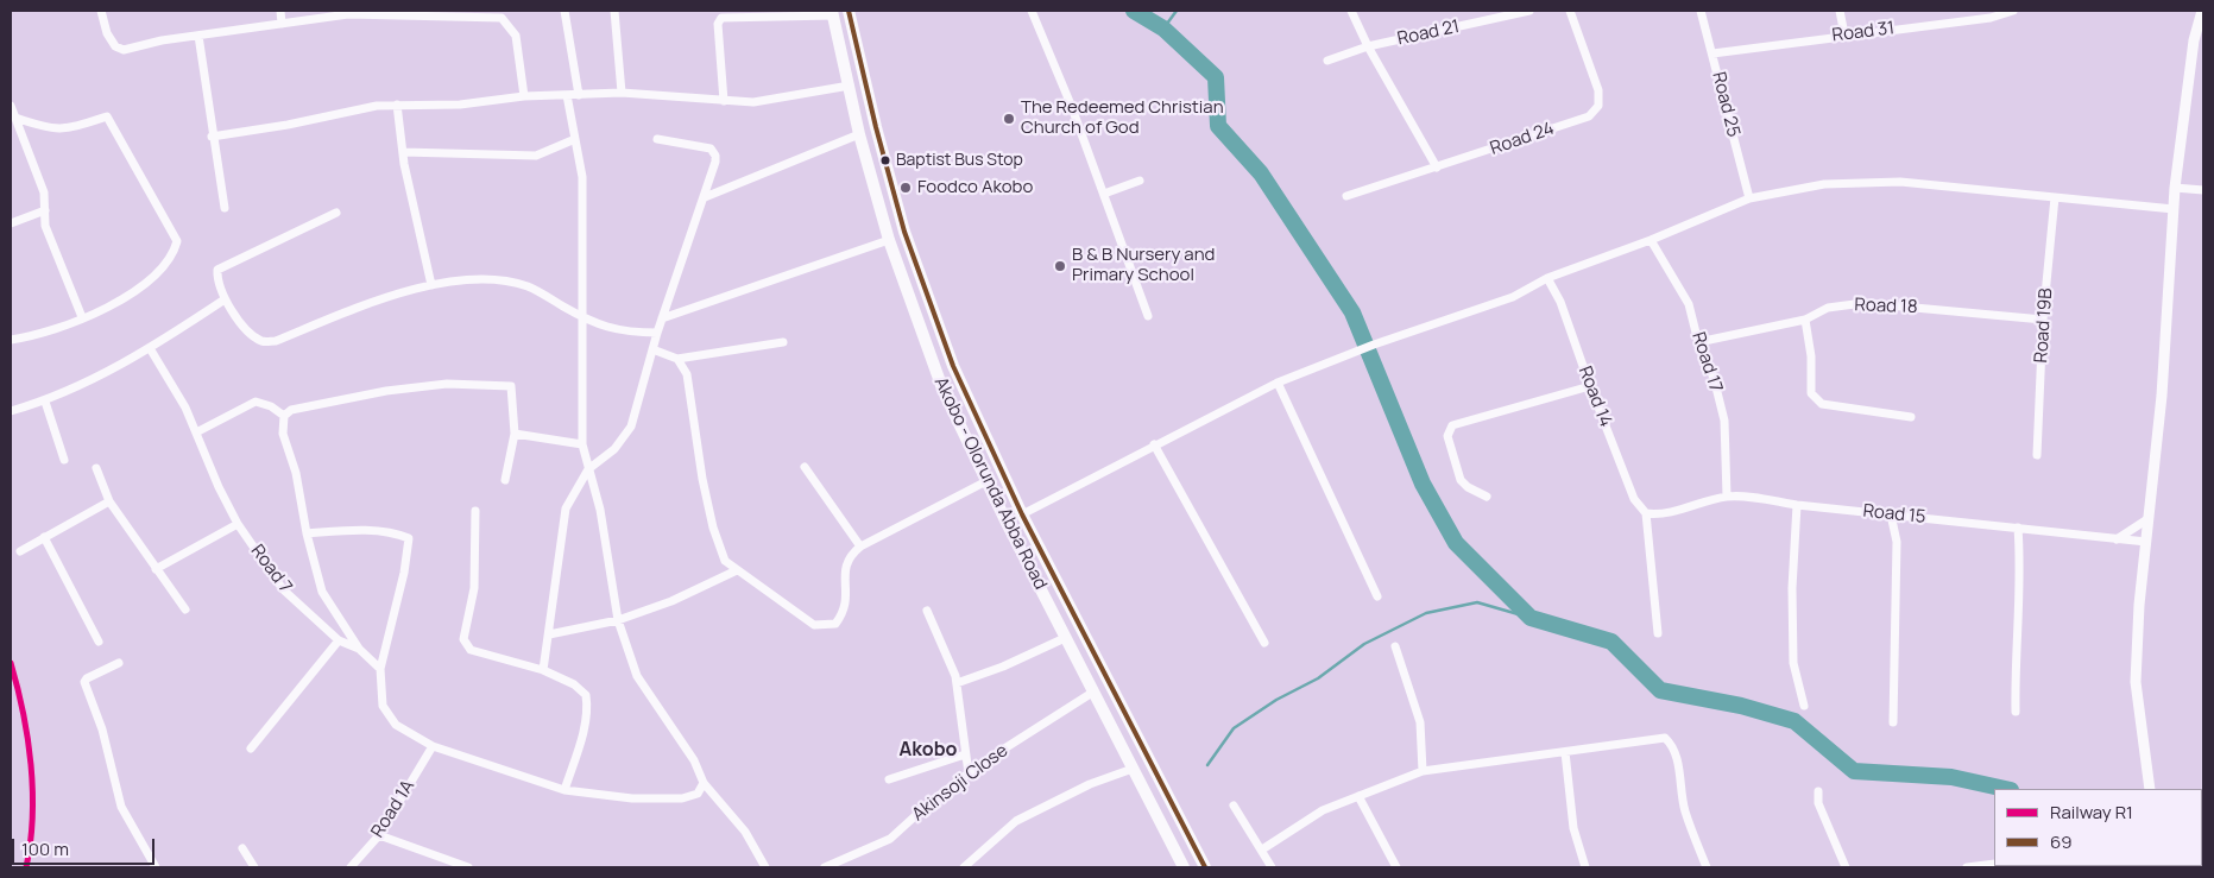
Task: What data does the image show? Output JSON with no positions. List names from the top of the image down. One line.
{"streets":{"main road":["Akobo - Olorunda Abba Road"],"street":["Road 31","Road 21","Road 25","Road 24","Road 18","Road 19B","Road 17","Road 14","Road 15","Road 7","Akinsoji Close","Road 1A"]},"crossings":[["Road 31","Road 25"],["Road 18","Road 19B"],["Road 18","Road 17"],["Road 17","Road 15"],["Road 14","Road 15"],["Akobo - Olorunda Abba Road","Akinsoji Close"]],"districts":["Akobo"],"places":["The Redeemed Christian Church of God","Baptist Bus Stop","Foodco Akobo","B & B Nursery and Primary School"],"lines":["transit line 69","rail line R1"],"legend":["Railway R1","69"],"scale_bar":"100 m"}
